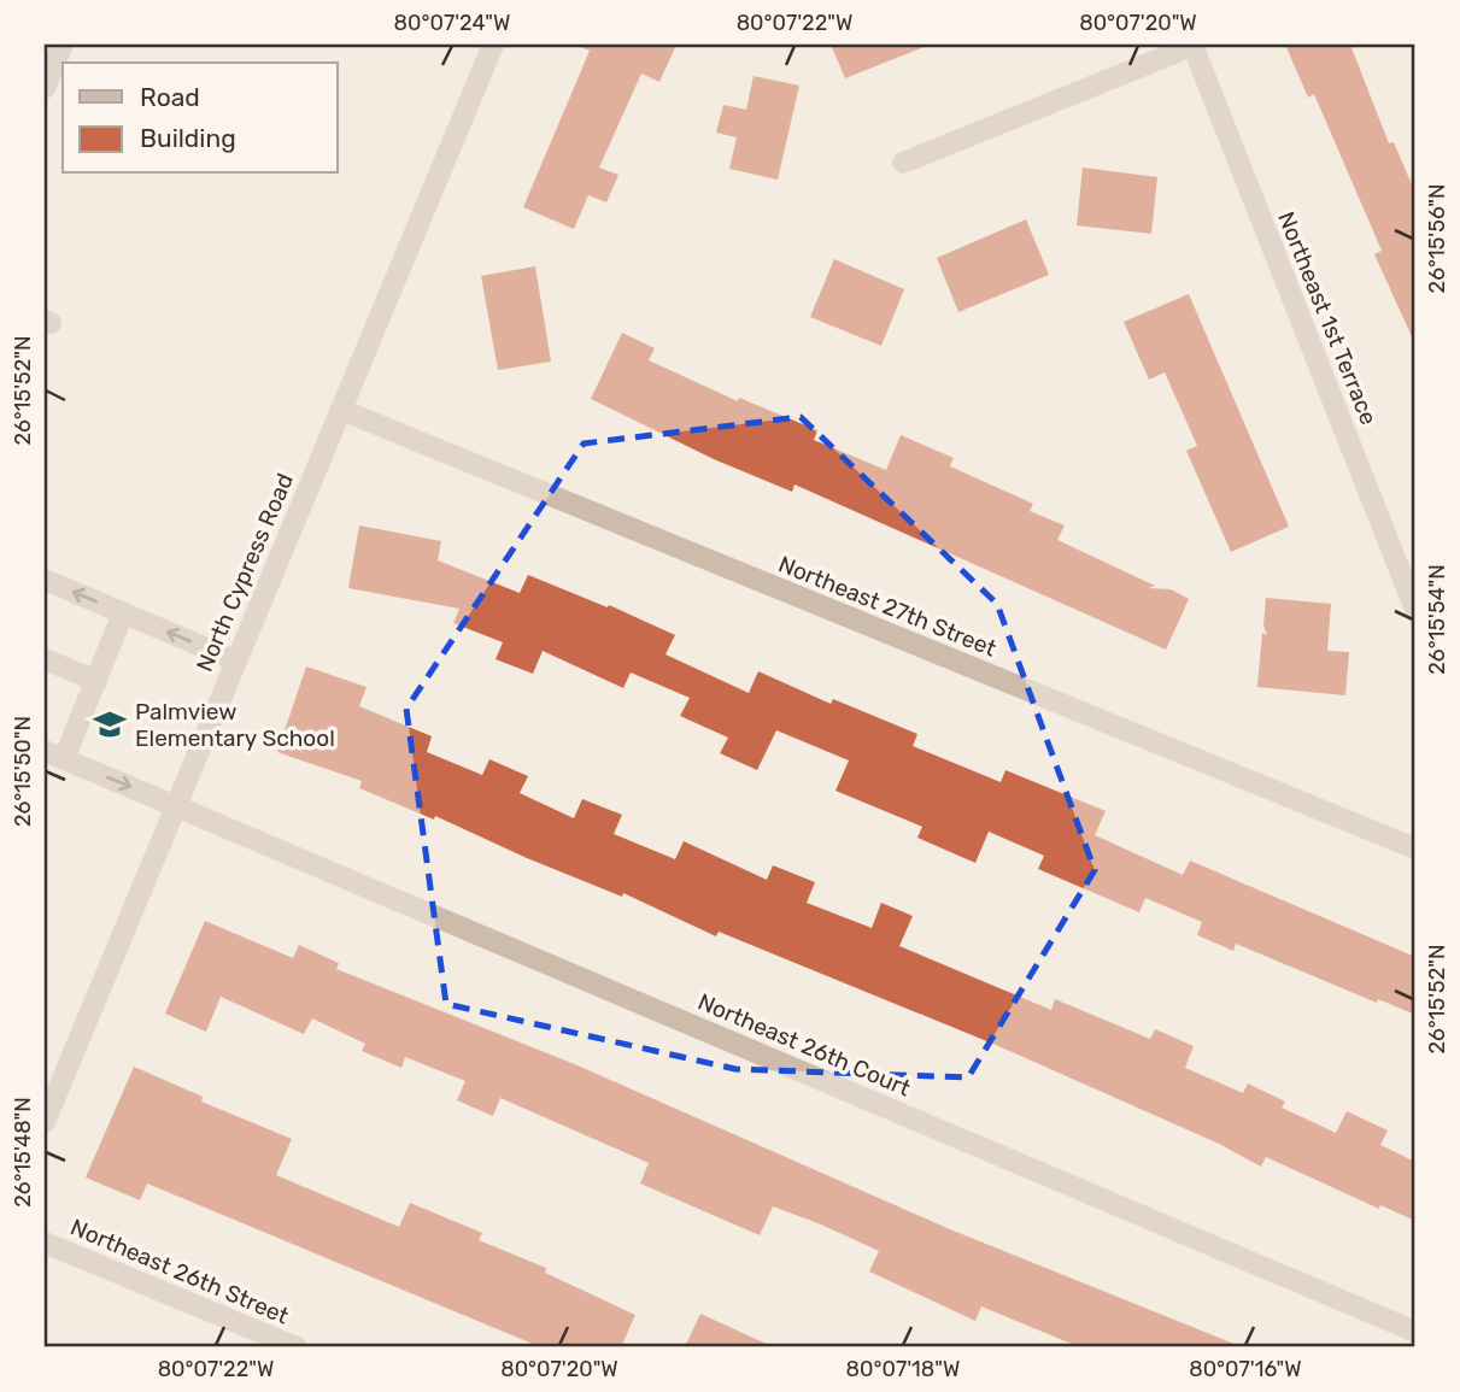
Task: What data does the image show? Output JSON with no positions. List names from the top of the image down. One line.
{"streets":{"street":["Northeast 1st Terrace","North Cypress Road","Northeast 27th Street","Northeast 26th Court","Northeast 26th Street"]},"crossings":[["North Cypress Road","Northeast 27th Street"],["North Cypress Road","Northeast 26th Court"]],"places":{"school or university":["Palmview Elementary School"]},"legend":["Road","Building"],"coordinates":["80°07'24\"W","80°07'22\"W","80°07'20\"W","26°15'56\"N","26°15'52\"N","26°15'54\"N","26°15'50\"N","26°15'48\"N","80°07'18\"W","80°07'16\"W"]}
